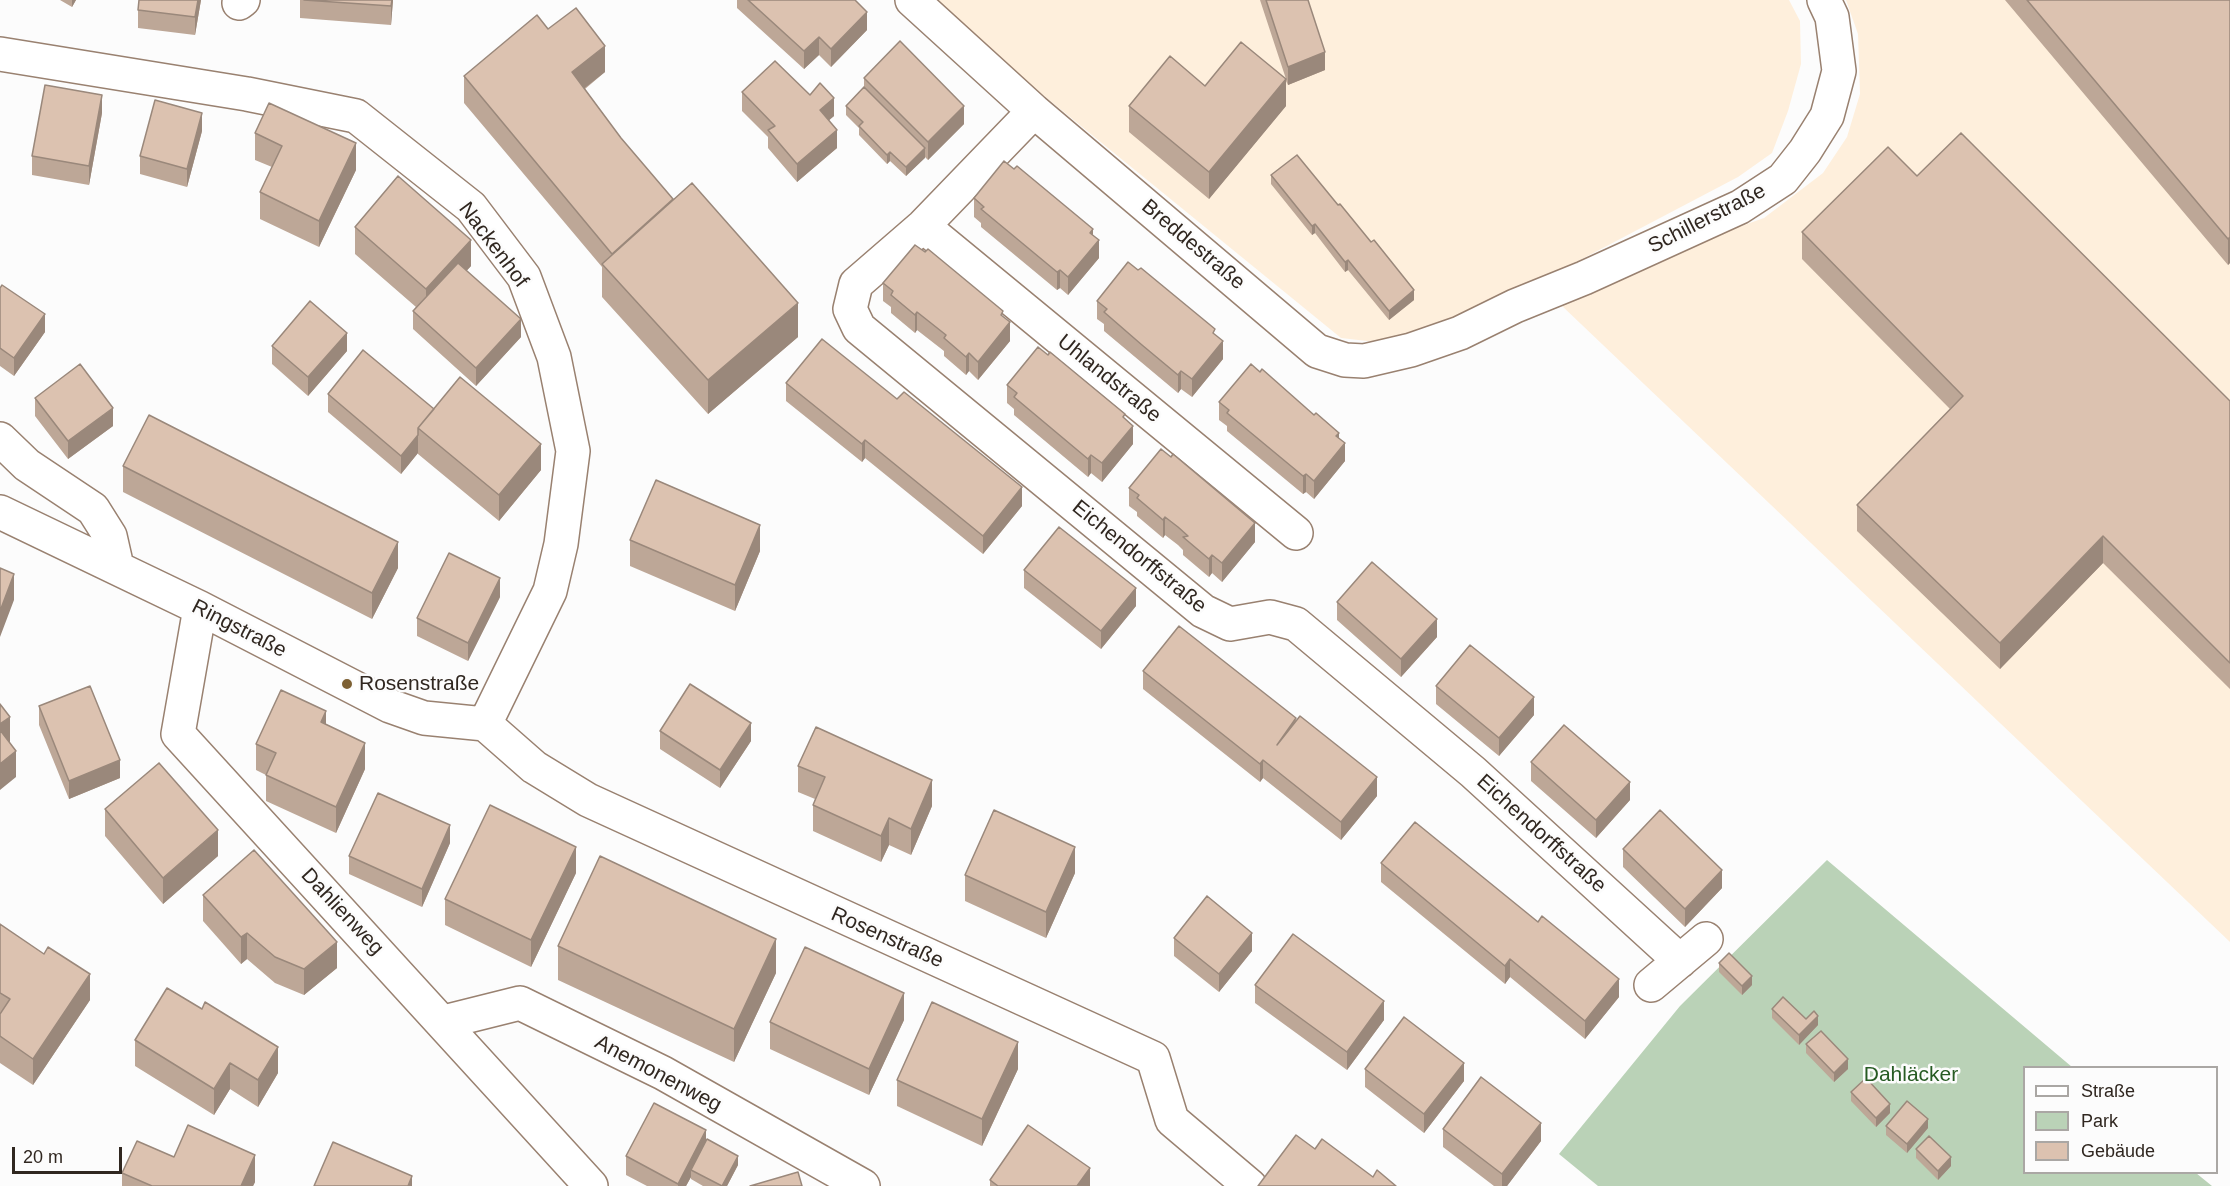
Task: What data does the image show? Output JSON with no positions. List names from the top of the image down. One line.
{"streets":{"street":["Schillerstraße","Nackenhof","Breddestraße","Uhlandstraße","Eichendorffstraße","Ringstraße","Dahlienweg","Rosenstraße","Anemonenweg"]},"crossings":[["Schillerstraße","Breddestraße"],["Nackenhof","Ringstraße"],["Nackenhof","Rosenstraße"],["Breddestraße","Eichendorffstraße"],["Uhlandstraße","Eichendorffstraße"],["Ringstraße","Dahlienweg"],["Ringstraße","Rosenstraße"],["Dahlienweg","Anemonenweg"]],"parks":["Dahläcker"],"places":["Rosenstraße"],"legend":["Straße","Park","Gebäude"],"scale_bar":"20 m"}
